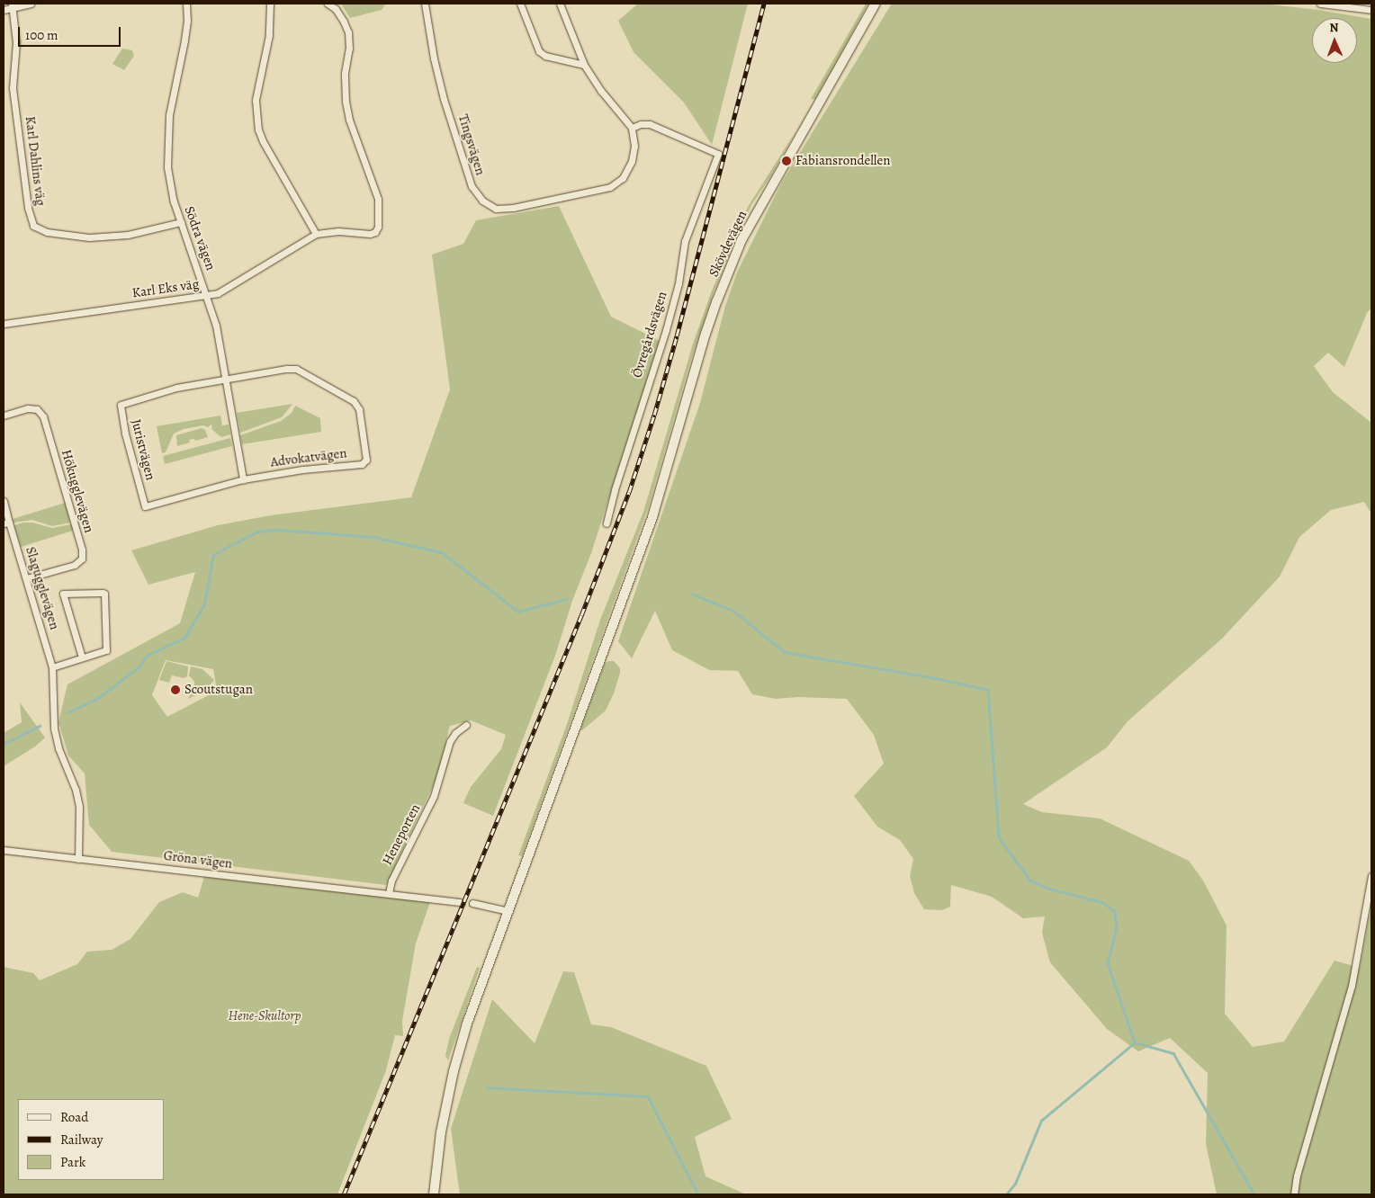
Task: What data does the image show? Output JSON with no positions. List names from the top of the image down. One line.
{"streets":{"main road":["Skövdevägen"],"street":["Tingsvägen","Karl Dahlins väg","Södra vägen","Karl Eks väg","Övregårdsvägen","Juristvägen","Advokatvägen","Hökugglevägen","Slagugglevägen","Heneporten","Gröna vägen"]},"crossings":[["Tingsvägen","Övregårdsvägen"],["Karl Dahlins väg","Södra vägen"],["Södra vägen","Karl Eks väg"],["Södra vägen","Juristvägen"],["Södra vägen","Advokatvägen"],["Juristvägen","Advokatvägen"],["Hökugglevägen","Slagugglevägen"],["Slagugglevägen","Gröna vägen"],["Heneporten","Gröna vägen"]],"parks":["Hene-Skultorp"],"places":["Fabiansrondellen","Scoutstugan"],"legend":["Road","Railway","Park"],"scale_bar":"100 m","north":"top"}
